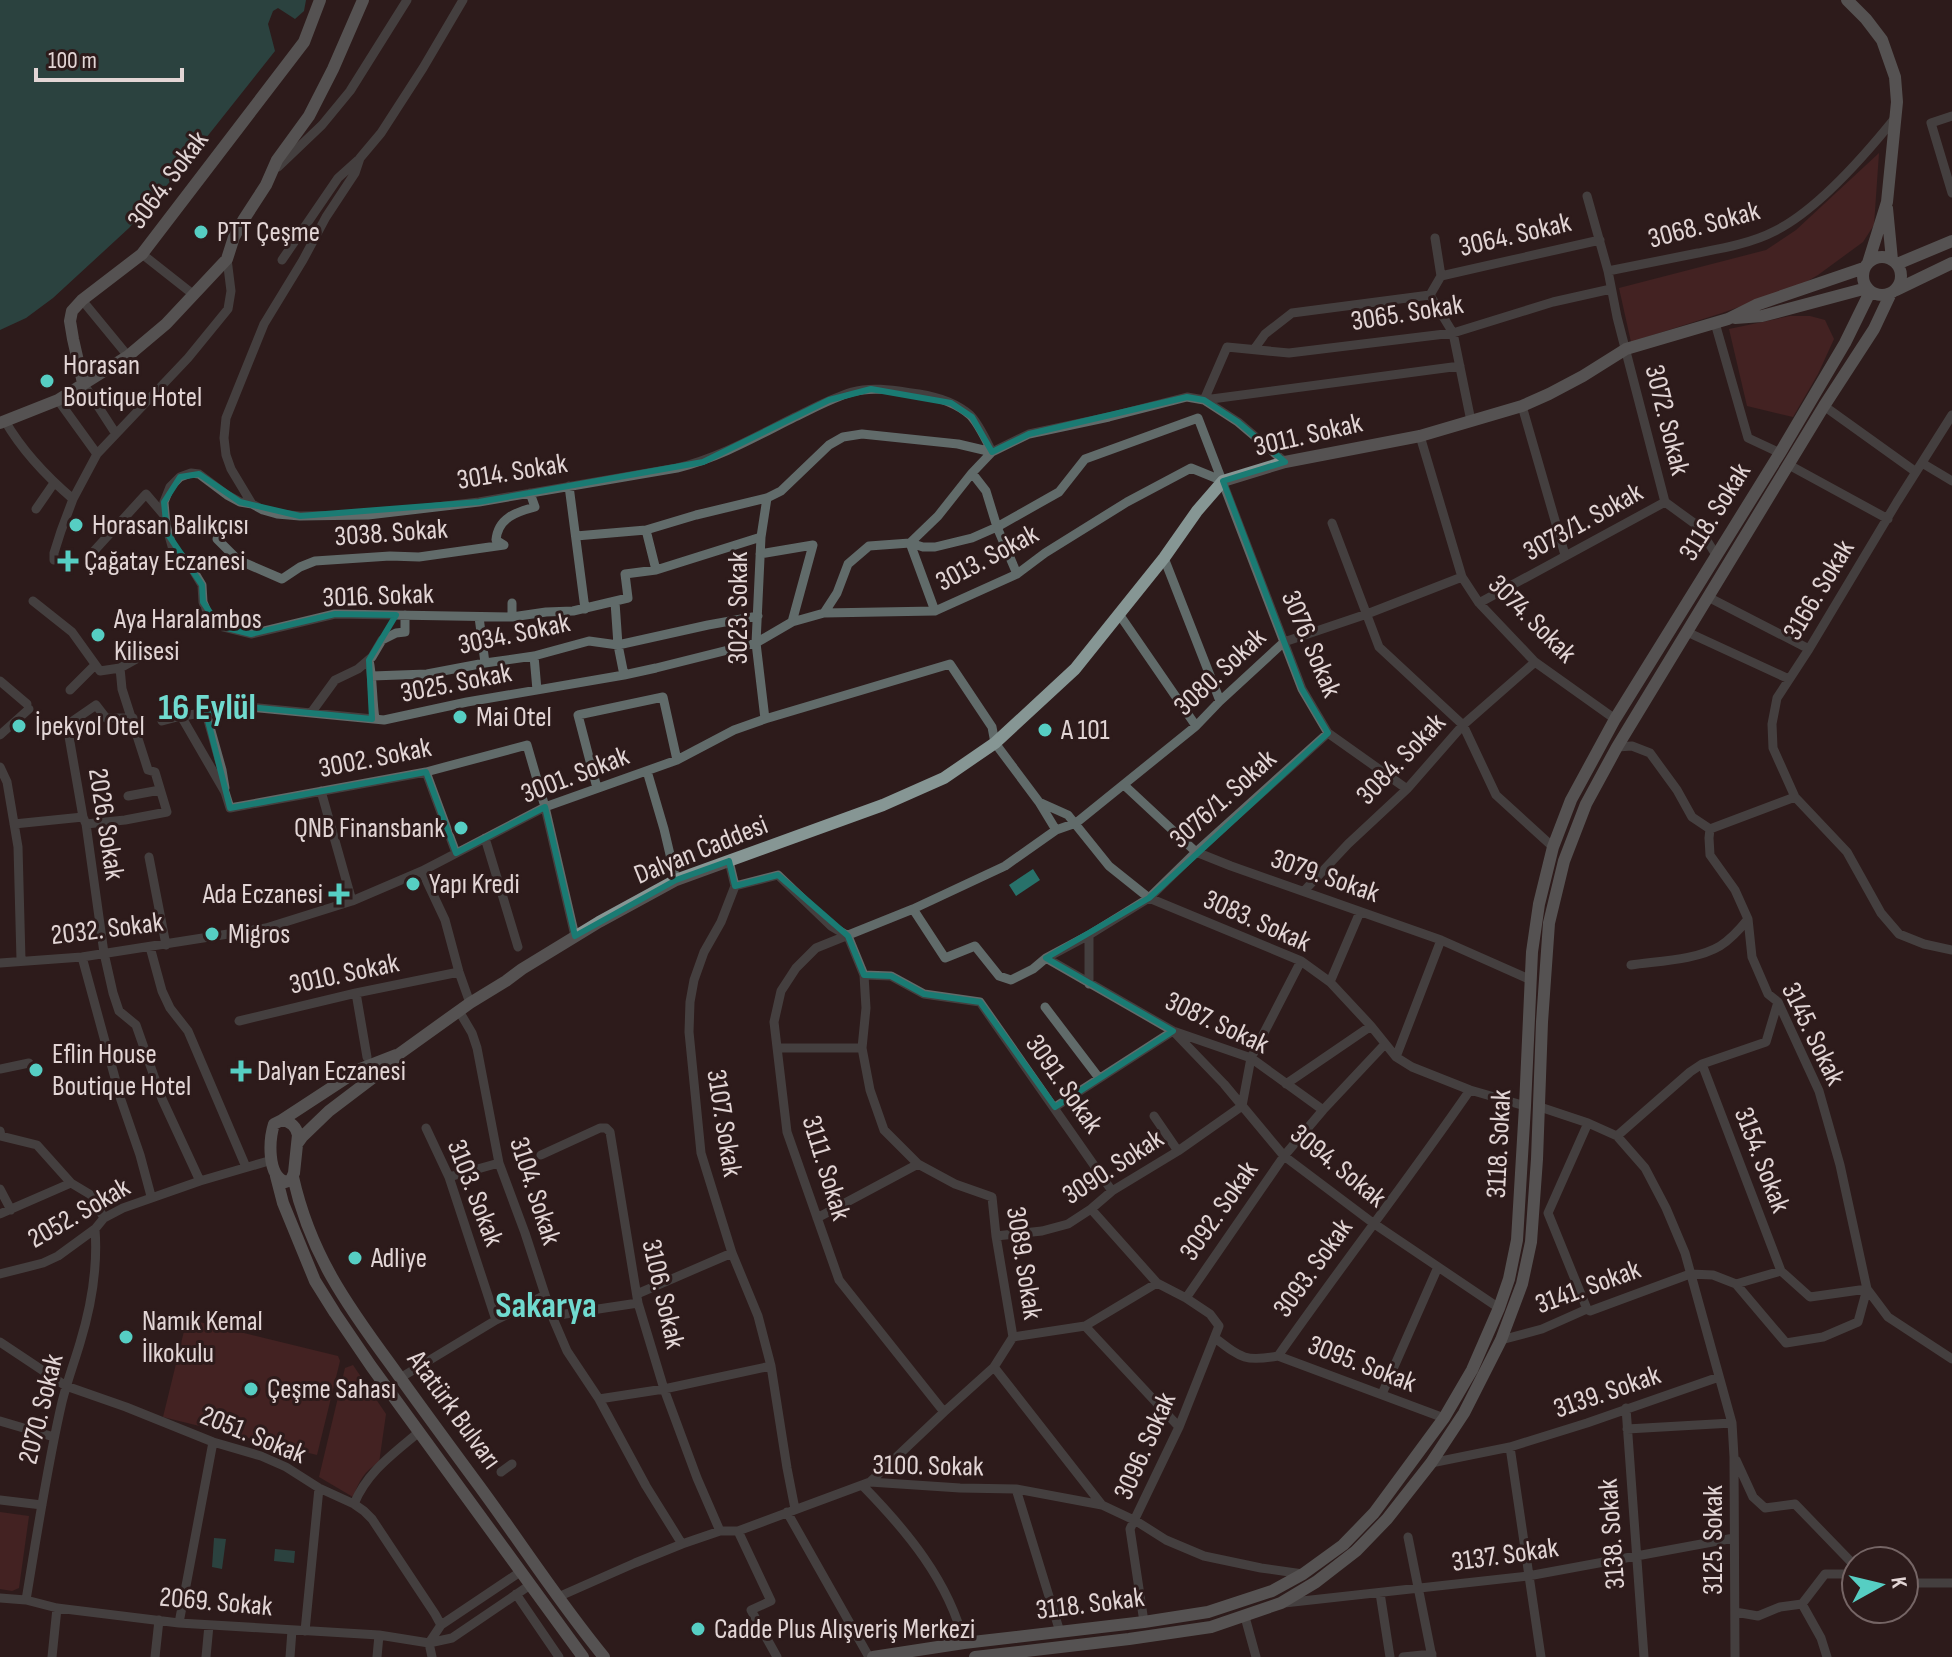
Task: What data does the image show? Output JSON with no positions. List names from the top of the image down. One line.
{"streets":{"main road":["3064. Sokak","3011. Sokak","3118. Sokak","Dalyan Caddesi","Atatürk Bulvarı"],"street":["3068. Sokak","3065. Sokak","3072. Sokak","3014. Sokak","3073/1. Sokak","3038. Sokak","3013. Sokak","3166. Sokak","3016. Sokak","3023. Sokak","3074. Sokak","3034. Sokak","3076. Sokak","3080. Sokak","3025. Sokak","3002. Sokak","3084. Sokak","3001. Sokak","3076/1. Sokak","2026. Sokak","3079. Sokak","3083. Sokak","2032. Sokak","3010. Sokak","3087. Sokak","3145. Sokak","3091. Sokak","3107. Sokak","3154. Sokak","3094. Sokak","3090. Sokak","3111. Sokak","3104. Sokak","3103. Sokak","3092. Sokak","2052. Sokak","3089. Sokak","3093. Sokak","3141. Sokak","3106. Sokak","3095. Sokak","3139. Sokak","2070. Sokak","2051. Sokak","3096. Sokak","3100. Sokak","3138. Sokak","3125. Sokak","3137. Sokak","2069. Sokak"]},"crossings":[["3072. Sokak","3011. Sokak"],["3072. Sokak","3073/1. Sokak"],["3011. Sokak","3118. Sokak"],["3011. Sokak","3013. Sokak"],["3011. Sokak","3074. Sokak"],["3011. Sokak","3076. Sokak"],["3011. Sokak","Dalyan Caddesi"],["3011. Sokak","3083. Sokak"],["3014. Sokak","3038. Sokak"],["3118. Sokak","3074. Sokak"],["3118. Sokak","3079. Sokak"],["3118. Sokak","3083. Sokak"],["3118. Sokak","3107. Sokak"],["3118. Sokak","3094. Sokak"],["3118. Sokak","3141. Sokak"],["3118. Sokak","3095. Sokak"],["3118. Sokak","3139. Sokak"],["3118. Sokak","3096. Sokak"],["3118. Sokak","3100. Sokak"],["3118. Sokak","3137. Sokak"],["3073/1. Sokak","3074. Sokak"],["3013. Sokak","3023. Sokak"],["3013. Sokak","3076. Sokak"],["3013. Sokak","3025. Sokak"],["3023. Sokak","3034. Sokak"],["3023. Sokak","3025. Sokak"],["3023. Sokak","3001. Sokak"],["3074. Sokak","3080. Sokak"],["3074. Sokak","3084. Sokak"],["3076. Sokak","3080. Sokak"],["3076. Sokak","3084. Sokak"],["3076. Sokak","3076/1. Sokak"],["3080. Sokak","3079. Sokak"],["3080. Sokak","3083. Sokak"],["3002. Sokak","3001. Sokak"],["3084. Sokak","3079. Sokak"],["3001. Sokak","3083. Sokak"],["3001. Sokak","2032. Sokak"],["3001. Sokak","3104. Sokak"],["3076/1. Sokak","3079. Sokak"],["3076/1. Sokak","3083. Sokak"],["3076/1. Sokak","3087. Sokak"],["2026. Sokak","2032. Sokak"],["2026. Sokak","2052. Sokak"],["Dalyan Caddesi","3083. Sokak"],["Dalyan Caddesi","3104. Sokak"],["3083. Sokak","3092. Sokak"],["3083. Sokak","3093. Sokak"],["3010. Sokak","3104. Sokak"],["3087. Sokak","3094. Sokak"],["3087. Sokak","3092. Sokak"],["3091. Sokak","3090. Sokak"],["3091. Sokak","3089. Sokak"],["3107. Sokak","3100. Sokak"],["3094. Sokak","3090. Sokak"],["3094. Sokak","3092. Sokak"],["3094. Sokak","3093. Sokak"],["3090. Sokak","3089. Sokak"],["3111. Sokak","3089. Sokak"],["3104. Sokak","3100. Sokak"],["2052. Sokak","2070. Sokak"],["2052. Sokak","Atatürk Bulvarı"],["3089. Sokak","3100. Sokak"],["3093. Sokak","3095. Sokak"],["3141. Sokak","3125. Sokak"],["3106. Sokak","3100. Sokak"],["3095. Sokak","3096. Sokak"],["3139. Sokak","3138. Sokak"],["3139. Sokak","3125. Sokak"],["2070. Sokak","2051. Sokak"],["2070. Sokak","2069. Sokak"],["Atatürk Bulvarı","3100. Sokak"],["3096. Sokak","3100. Sokak"],["3138. Sokak","3137. Sokak"],["3125. Sokak","3137. Sokak"]],"districts":["16 Eylül","Sakarya"],"places":{"other":["PTT Çeşme","Horasan Boutique Hotel","Horasan Balıkçısı","Aya Haralambos Kilisesi","Mai Otel","İpekyol Otel","A 101","QNB Finansbank","Yapı Kredi","Migros","Eflin House Boutique Hotel","Adliye","Namık Kemal İlkokulu","Çeşme Sahası","Cadde Plus Alışveriş Merkezi"],"health":["Çağatay Eczanesi","Ada Eczanesi","Dalyan Eczanesi"]},"scale_bar":"100 m","north":"right"}
